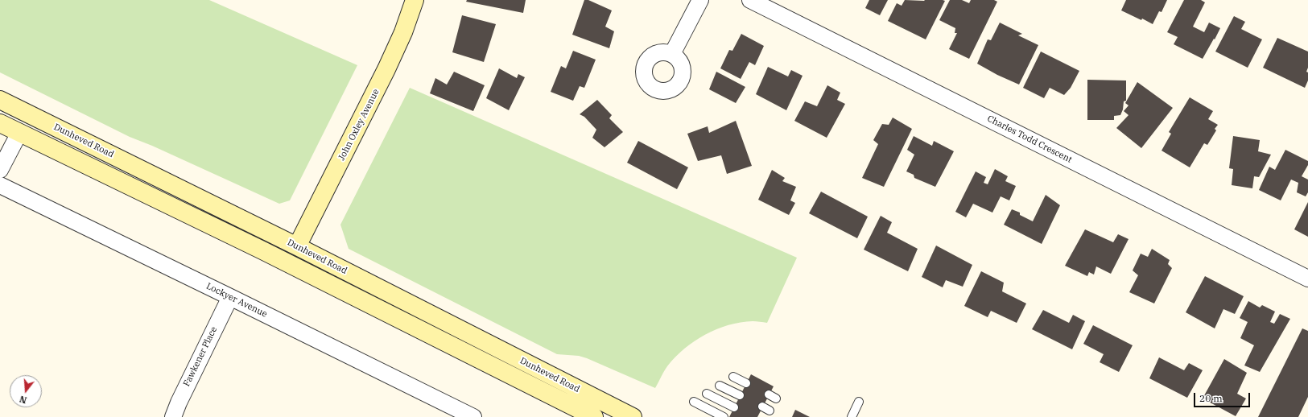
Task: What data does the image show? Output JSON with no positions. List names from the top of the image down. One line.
{"streets":{"main road":["John Oxley Avenue","Dunheved Road"],"street":["Charles Todd Crescent","Lockyer Avenue","Fawkener Place"]},"crossings":[["John Oxley Avenue","Dunheved Road"],["Lockyer Avenue","Fawkener Place"]],"scale_bar":"20 m","north":"bottom"}
